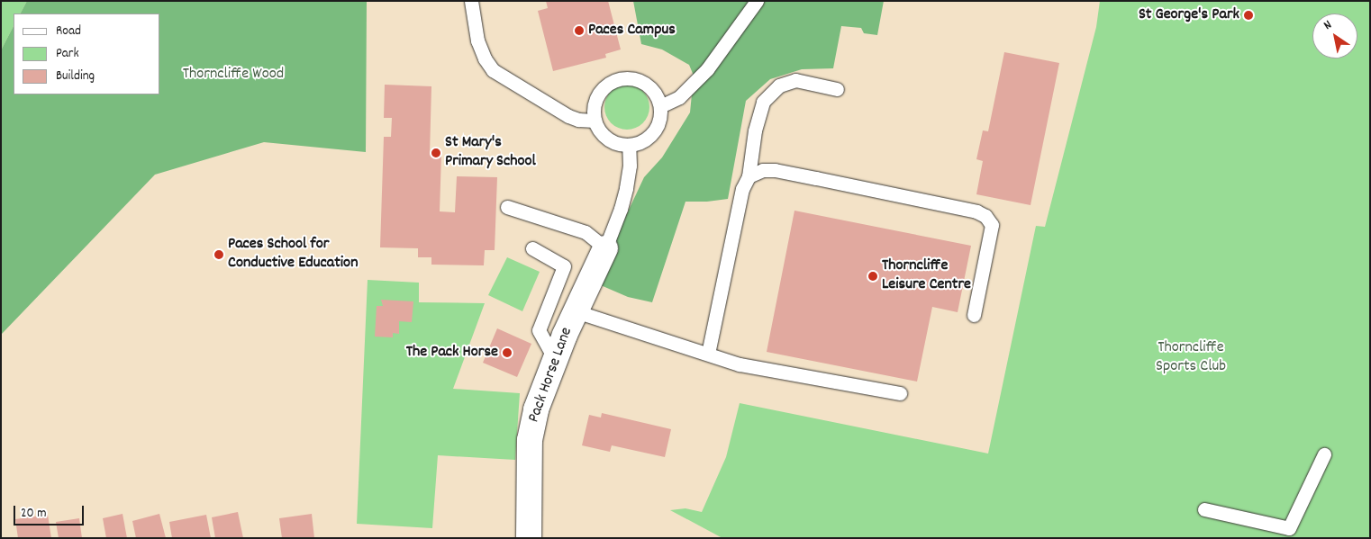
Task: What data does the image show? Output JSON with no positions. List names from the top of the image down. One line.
{"streets":{"street":["Pack Horse Lane"]},"parks":["Thorncliffe Wood","Thorncliffe Sports Club"],"places":["St George's Park","Paces Campus","St Mary's Primary School","Paces School for Conductive Education","Thorncliffe Leisure Centre","The Pack Horse"],"legend":["Road","Park","Building"],"scale_bar":"20 m","north":"top left"}
